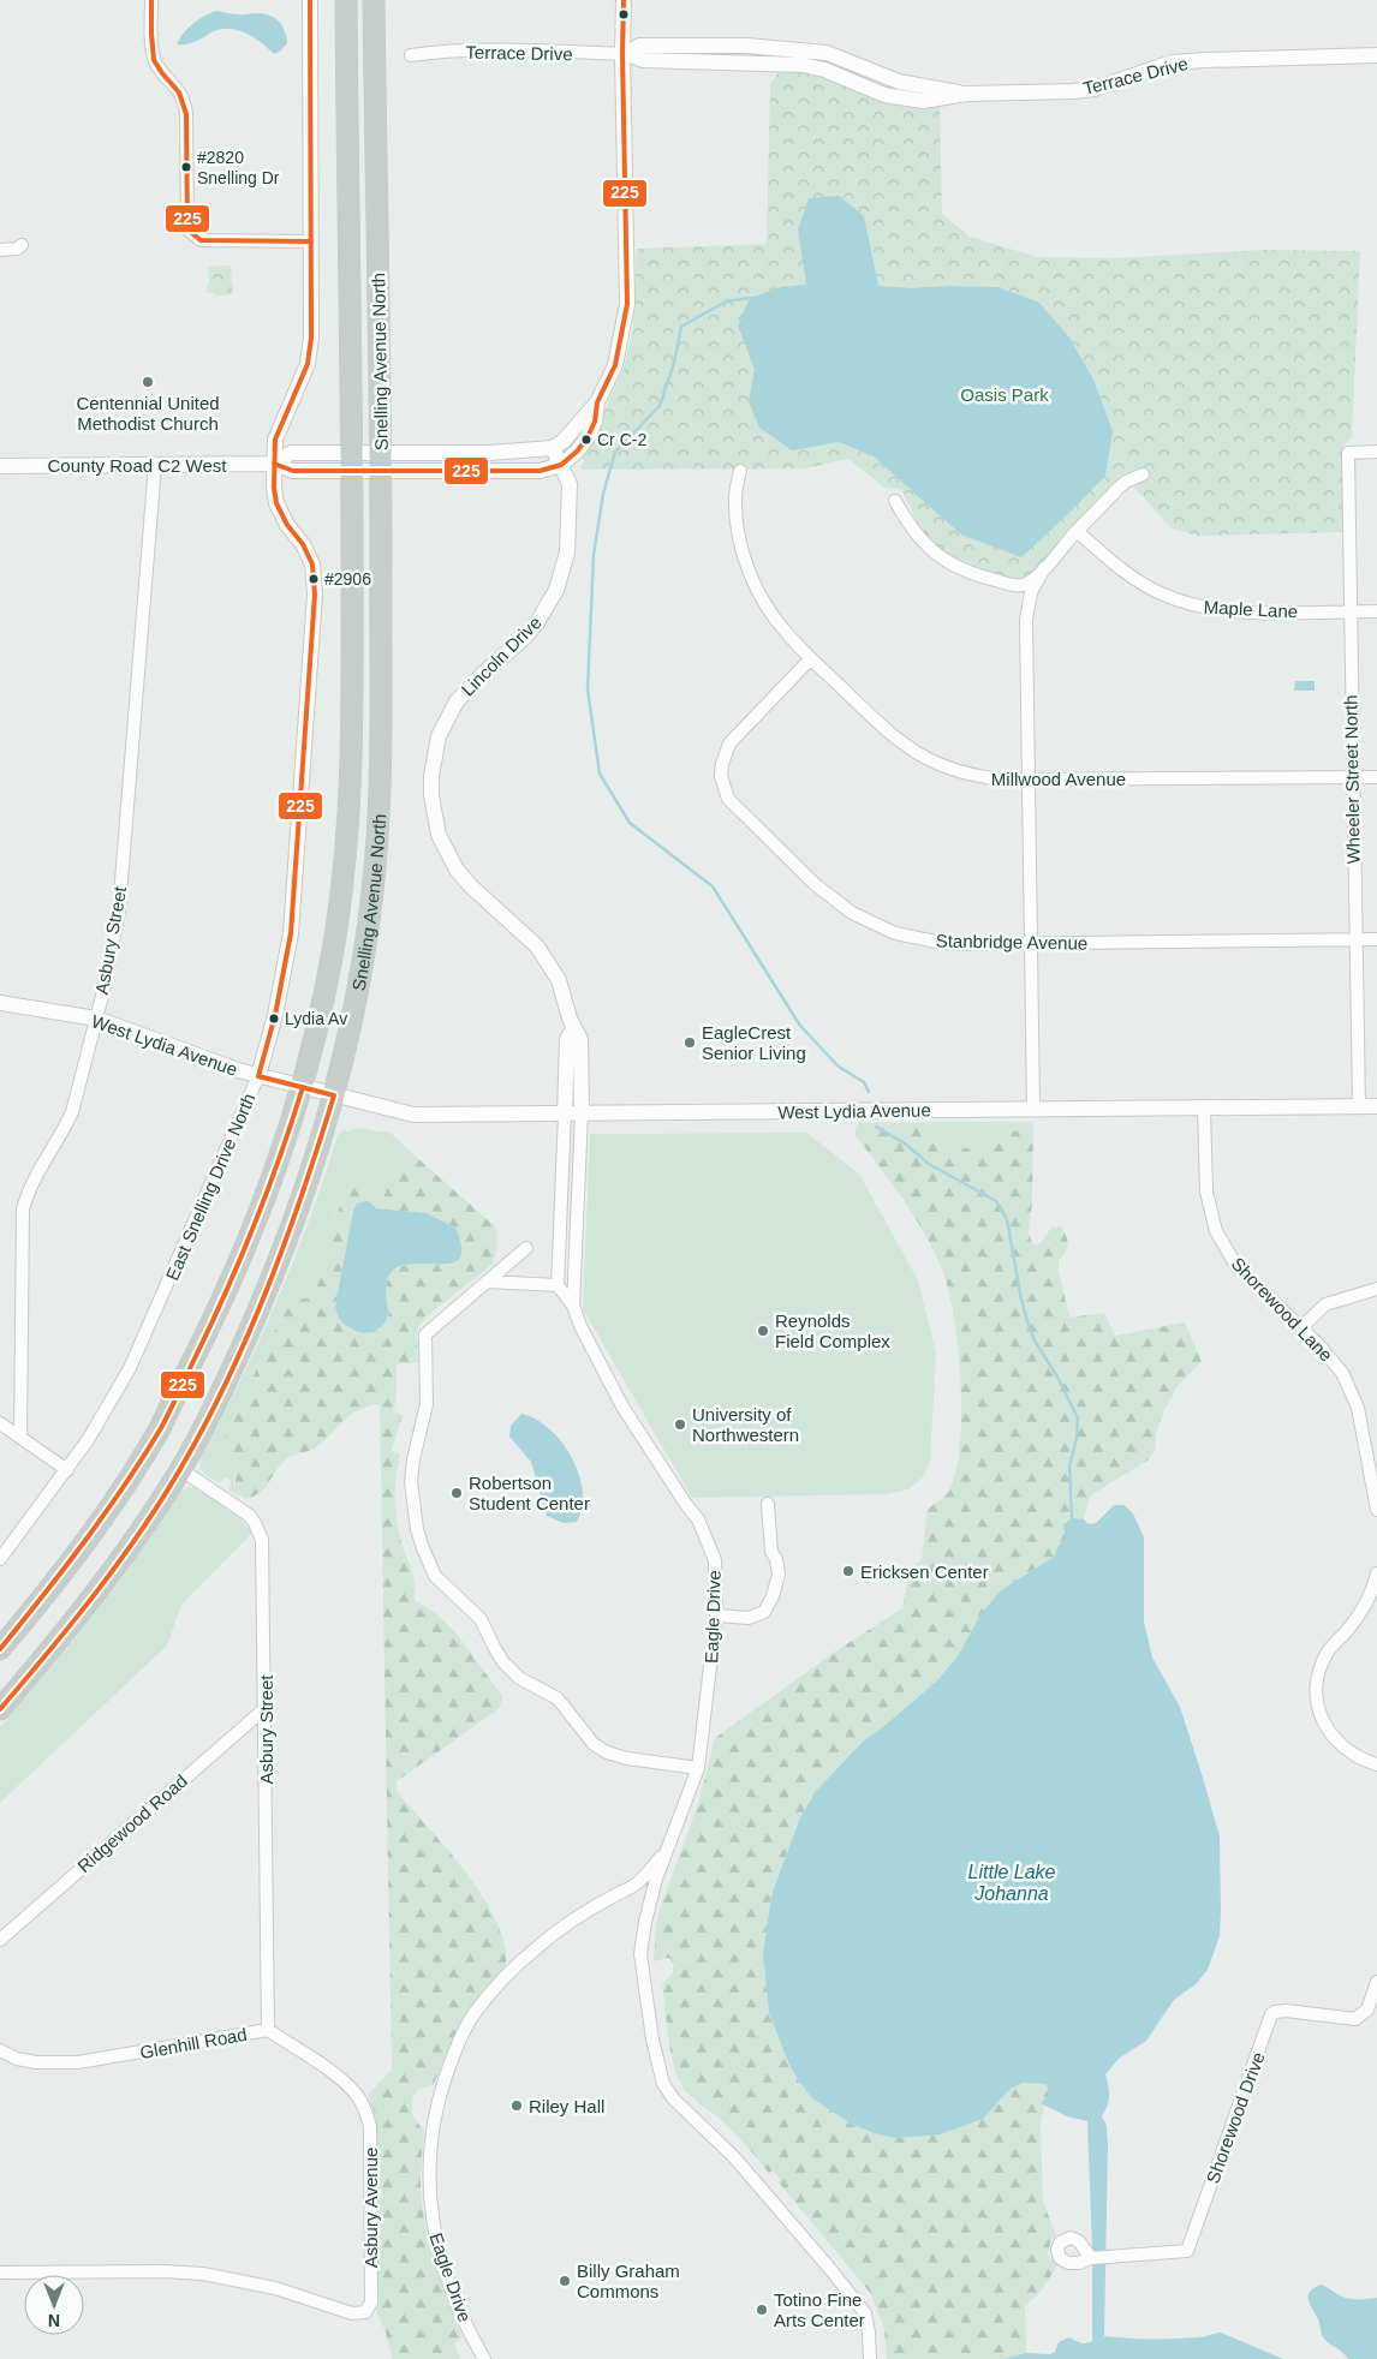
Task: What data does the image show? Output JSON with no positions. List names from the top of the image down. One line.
{"streets":{"highway":["Snelling Avenue North"],"street":["Terrace Drive","County Road C2 West","Maple Lane","Lincoln Drive","Millwood Avenue","Wheeler Street North","Asbury Street","Stanbridge Avenue","West Lydia Avenue","East Snelling Drive North","Shorewood Lane","Eagle Drive","Ridgewood Road","Glenhill Road","Shorewood Drive","Asbury Avenue"]},"crossings":[["Snelling Avenue North","County Road C2 West"],["Snelling Avenue North","Asbury Street"],["Snelling Avenue North","West Lydia Avenue"],["County Road C2 West","Lincoln Drive"],["County Road C2 West","Asbury Street"],["County Road C2 West","East Snelling Drive North"],["Maple Lane","Wheeler Street North"],["Lincoln Drive","West Lydia Avenue"],["Lincoln Drive","Eagle Drive"],["Millwood Avenue","Wheeler Street North"],["Millwood Avenue","Stanbridge Avenue"],["Wheeler Street North","Stanbridge Avenue"],["Wheeler Street North","West Lydia Avenue"],["Asbury Street","West Lydia Avenue"],["Asbury Street","Ridgewood Road"],["Asbury Street","Glenhill Road"],["West Lydia Avenue","East Snelling Drive North"],["West Lydia Avenue","Shorewood Lane"],["West Lydia Avenue","Eagle Drive"],["Glenhill Road","Asbury Avenue"]],"water":["Little Lake Johanna"],"parks":["Oasis Park"],"places":["#2820 Snelling Dr","Centennial United Methodist Church","Cr C-2","#2906","Lydia Av","EagleCrest Senior Living","Reynolds Field Complex","University of Northwestern","Robertson Student Center","Ericksen Center","Riley Hall","Billy Graham Commons","Totino Fine Arts Center"],"lines":["transit line 225"],"north":"bottom"}
